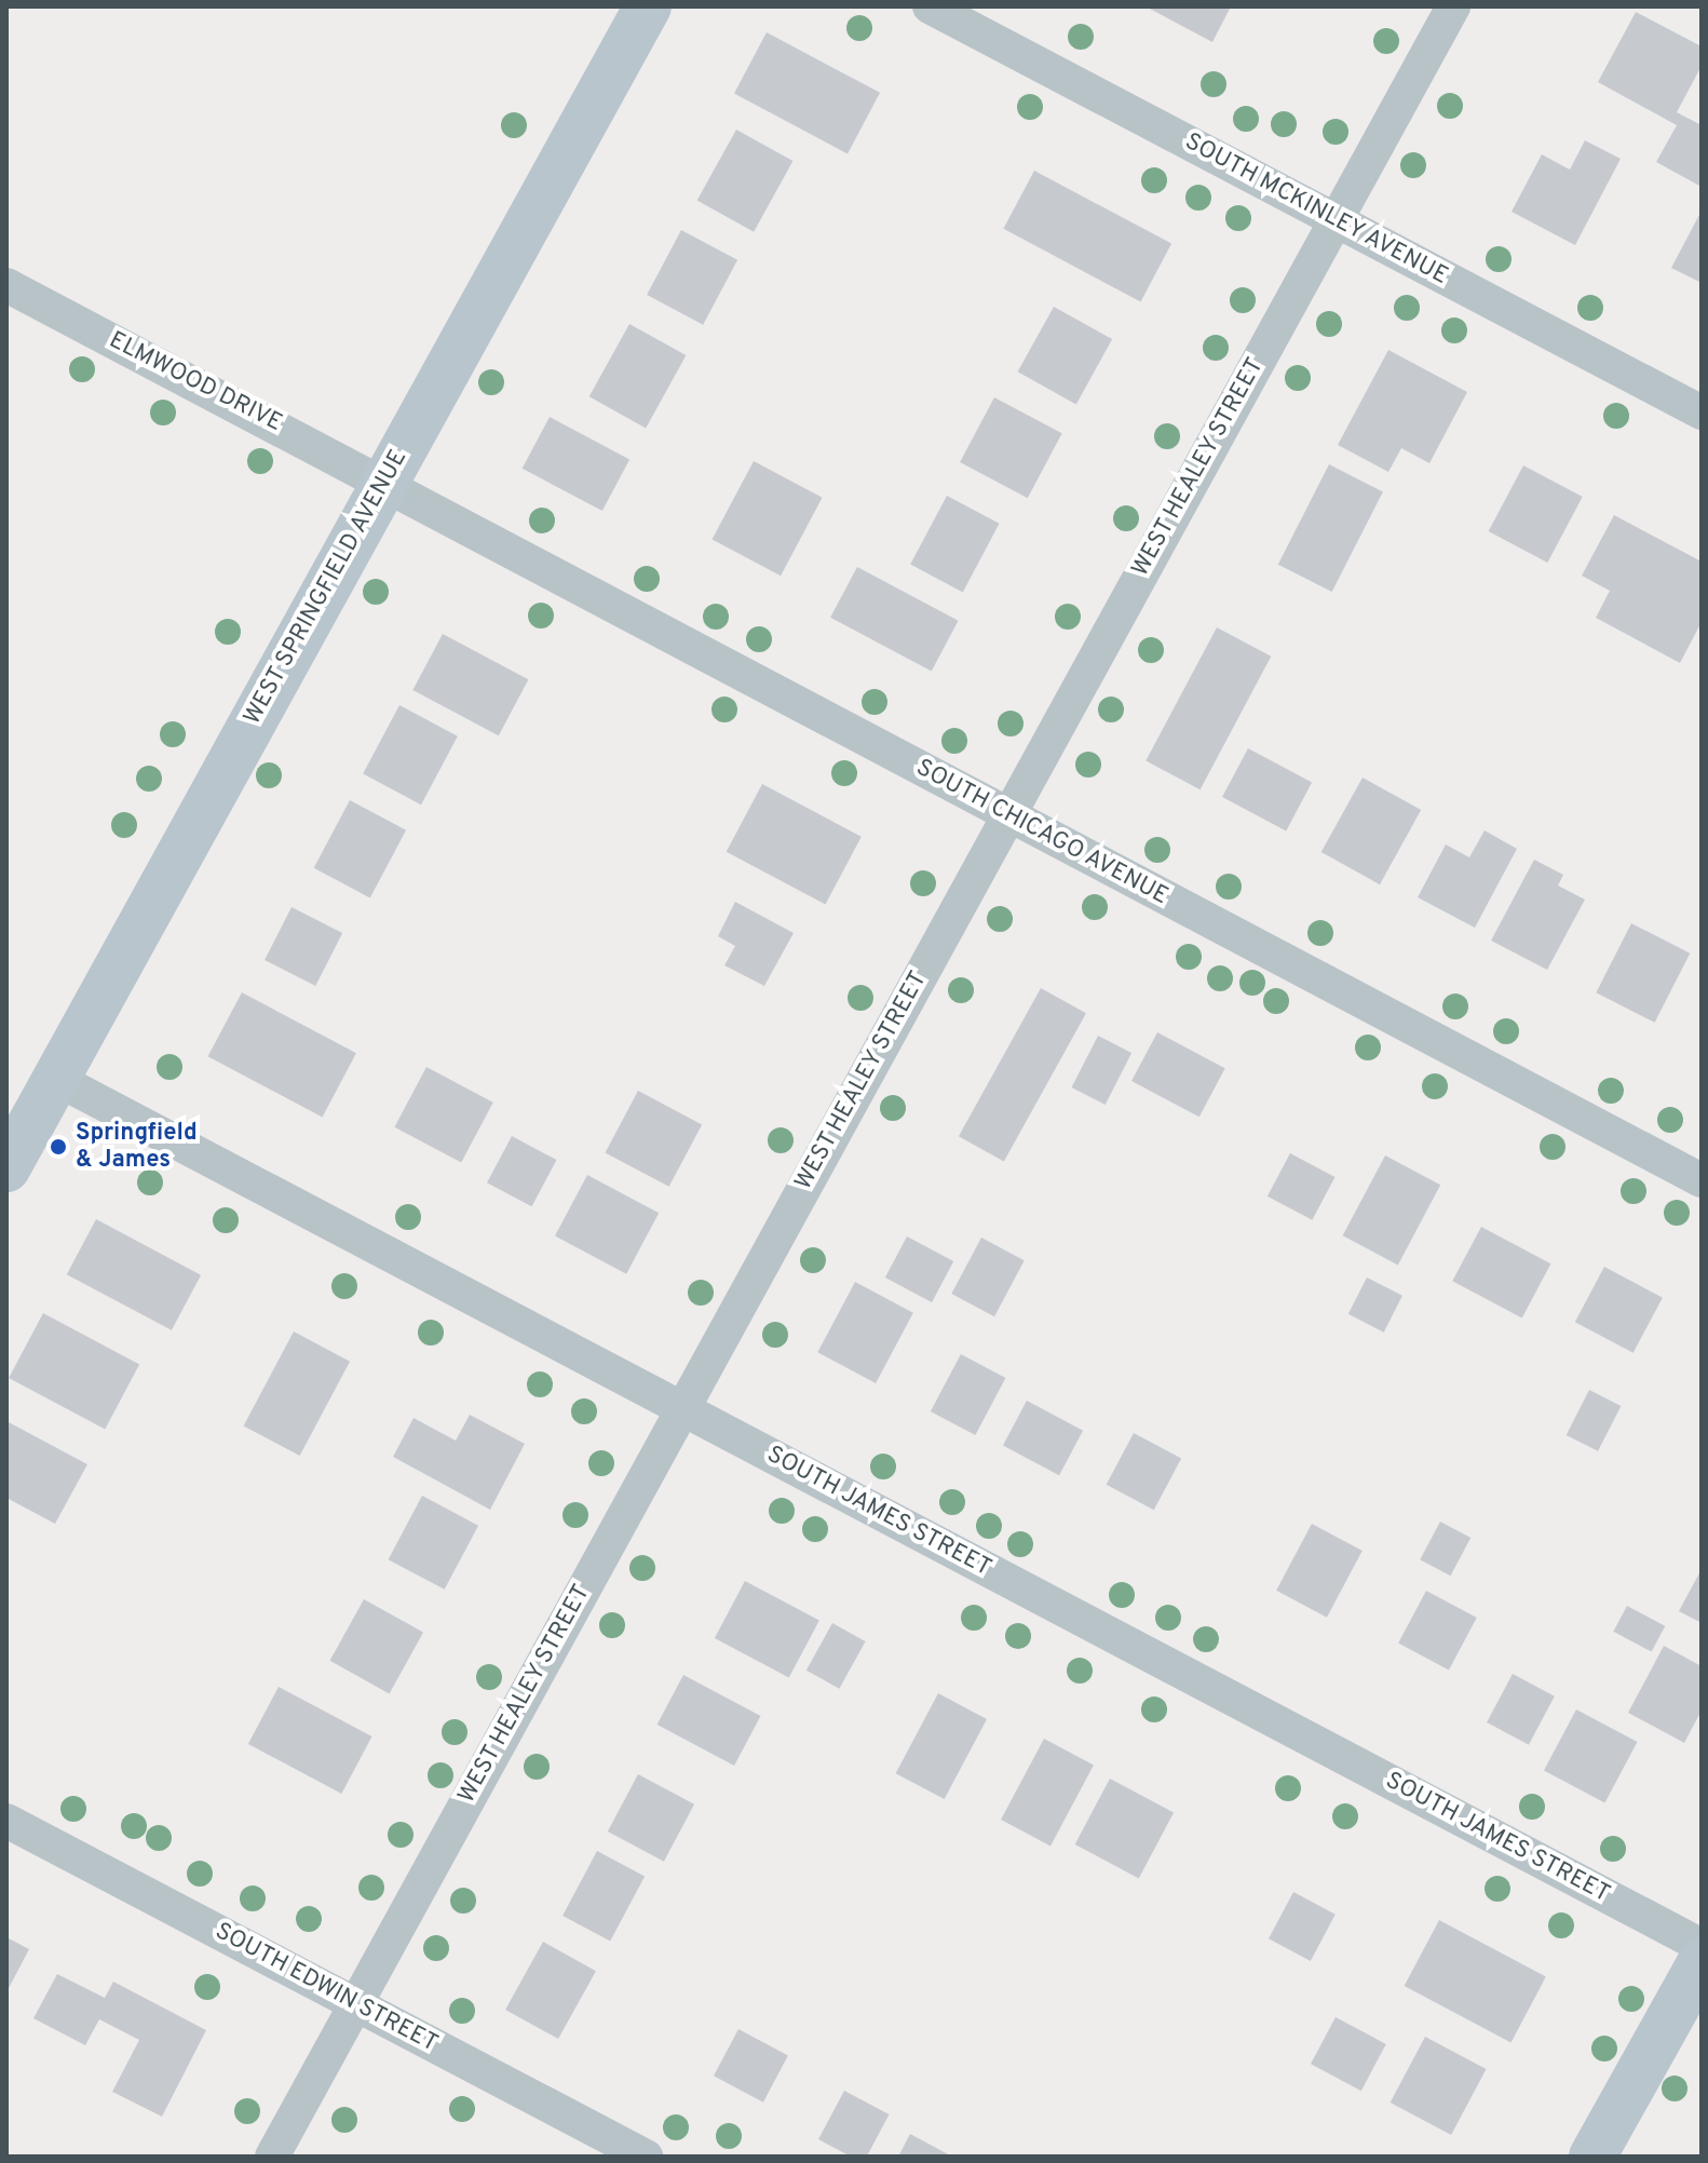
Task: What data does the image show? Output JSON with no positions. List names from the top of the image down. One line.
{"streets":{"main road":["WEST SPRINGFIELD AVENUE"],"street":["SOUTH MCKINLEY AVENUE","ELMWOOD DRIVE","WEST HEALEY STREET","SOUTH CHICAGO AVENUE","SOUTH JAMES STREET","SOUTH EDWIN STREET"]},"crossings":[["SOUTH MCKINLEY AVENUE","WEST HEALEY STREET"],["ELMWOOD DRIVE","WEST SPRINGFIELD AVENUE"],["ELMWOOD DRIVE","SOUTH CHICAGO AVENUE"],["WEST HEALEY STREET","SOUTH CHICAGO AVENUE"],["WEST HEALEY STREET","SOUTH JAMES STREET"],["WEST HEALEY STREET","SOUTH EDWIN STREET"],["WEST SPRINGFIELD AVENUE","SOUTH CHICAGO AVENUE"],["WEST SPRINGFIELD AVENUE","SOUTH JAMES STREET"]],"places":["Springfield & James"]}
